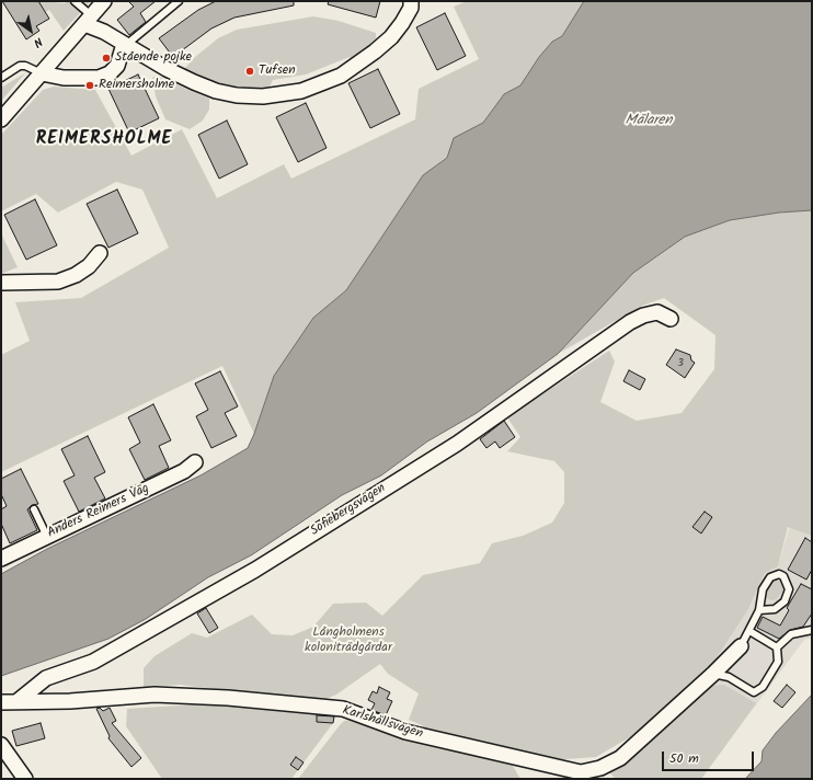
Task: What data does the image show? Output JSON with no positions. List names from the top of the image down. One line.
{"streets":{"street":["Sofiebergsvägen","Anders Reimers Väg","Karlshällsvägen"]},"crossings":[["Sofiebergsvägen","Karlshällsvägen"]],"districts":["REIMERSHOLME"],"water":["Mälaren"],"parks":["Långholmens koloniträdgårdar"],"places":["Stående pojke","Tufsen","Reimersholme"],"house_numbers":["3"],"scale_bar":"50 m","north":"bottom right"}
